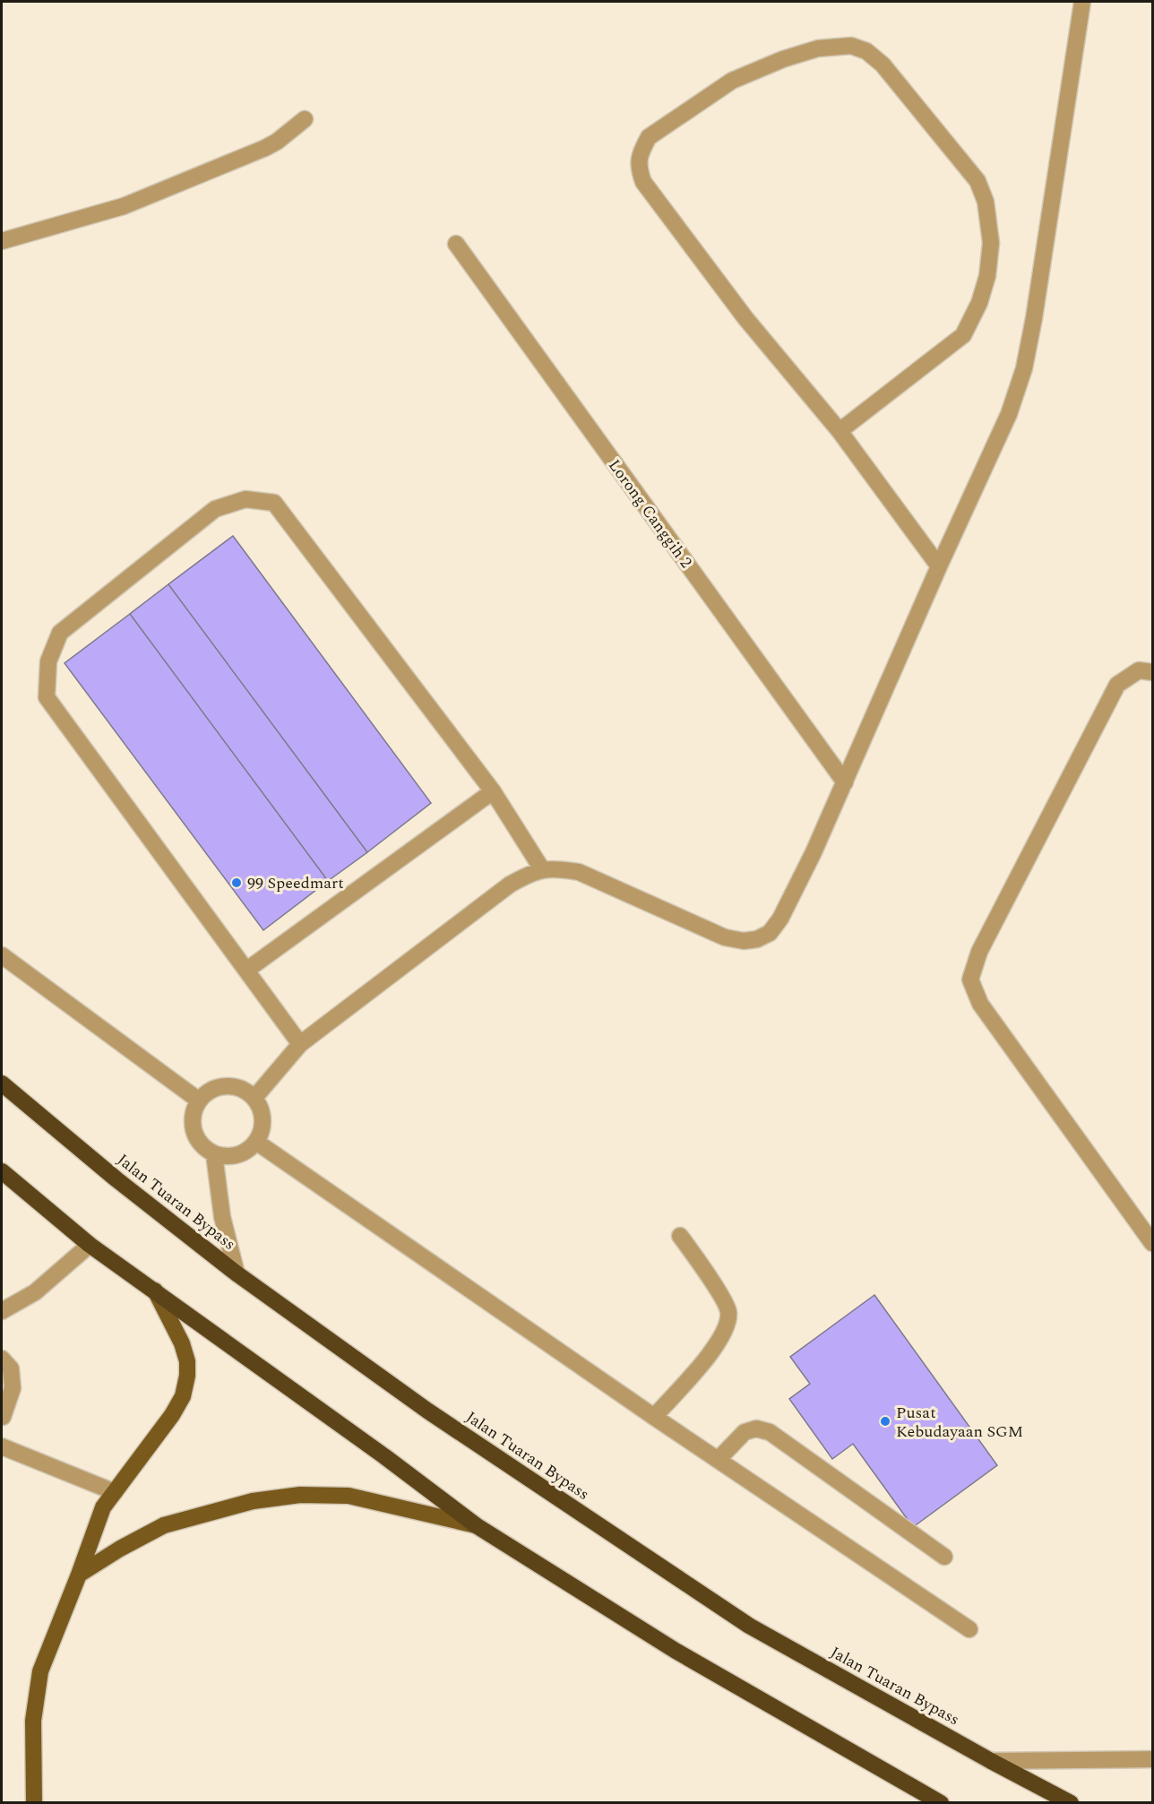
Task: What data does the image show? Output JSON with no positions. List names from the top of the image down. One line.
{"streets":{"highway":["Jalan Tuaran Bypass"],"street":["Lorong Canggih 2"]},"places":["99 Speedmart","Pusat Kebudayaan SGM"]}
